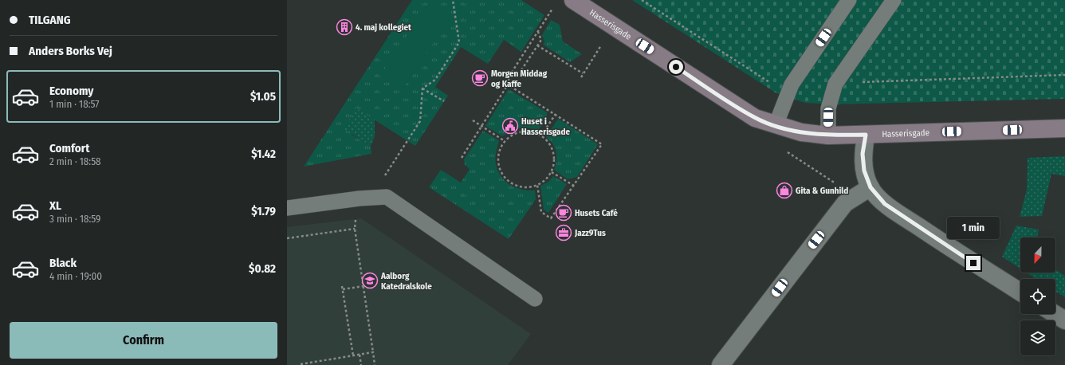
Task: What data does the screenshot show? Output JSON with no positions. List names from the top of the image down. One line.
{"streets":{"street":["Hasserisgade"]},"places":{"building":["4. maj kollegiet"],"cafe":["Morgen Middag og Kaffe","Husets Café"],"public building":["Huset i Hasserisgade"],"shop":["Gita & Gunhild"],"office":["Jazz9Tus"],"school or university":["Aalborg Katedralskole"]},"north":"bottom","page":{"banner":["TILGANG","Anders Borks Vej"],"list":[{"name":"Economy","note":"1 min · 18:57","value":"$1.05"},{"name":"Comfort","note":"2 min · 18:58","value":"$1.42"},{"name":"XL","note":"3 min · 18:59","value":"$1.79"},{"name":"Black","note":"4 min · 19:00","value":"$0.82"}],"bubble":"1 min","buttons":"Confirm"}}
